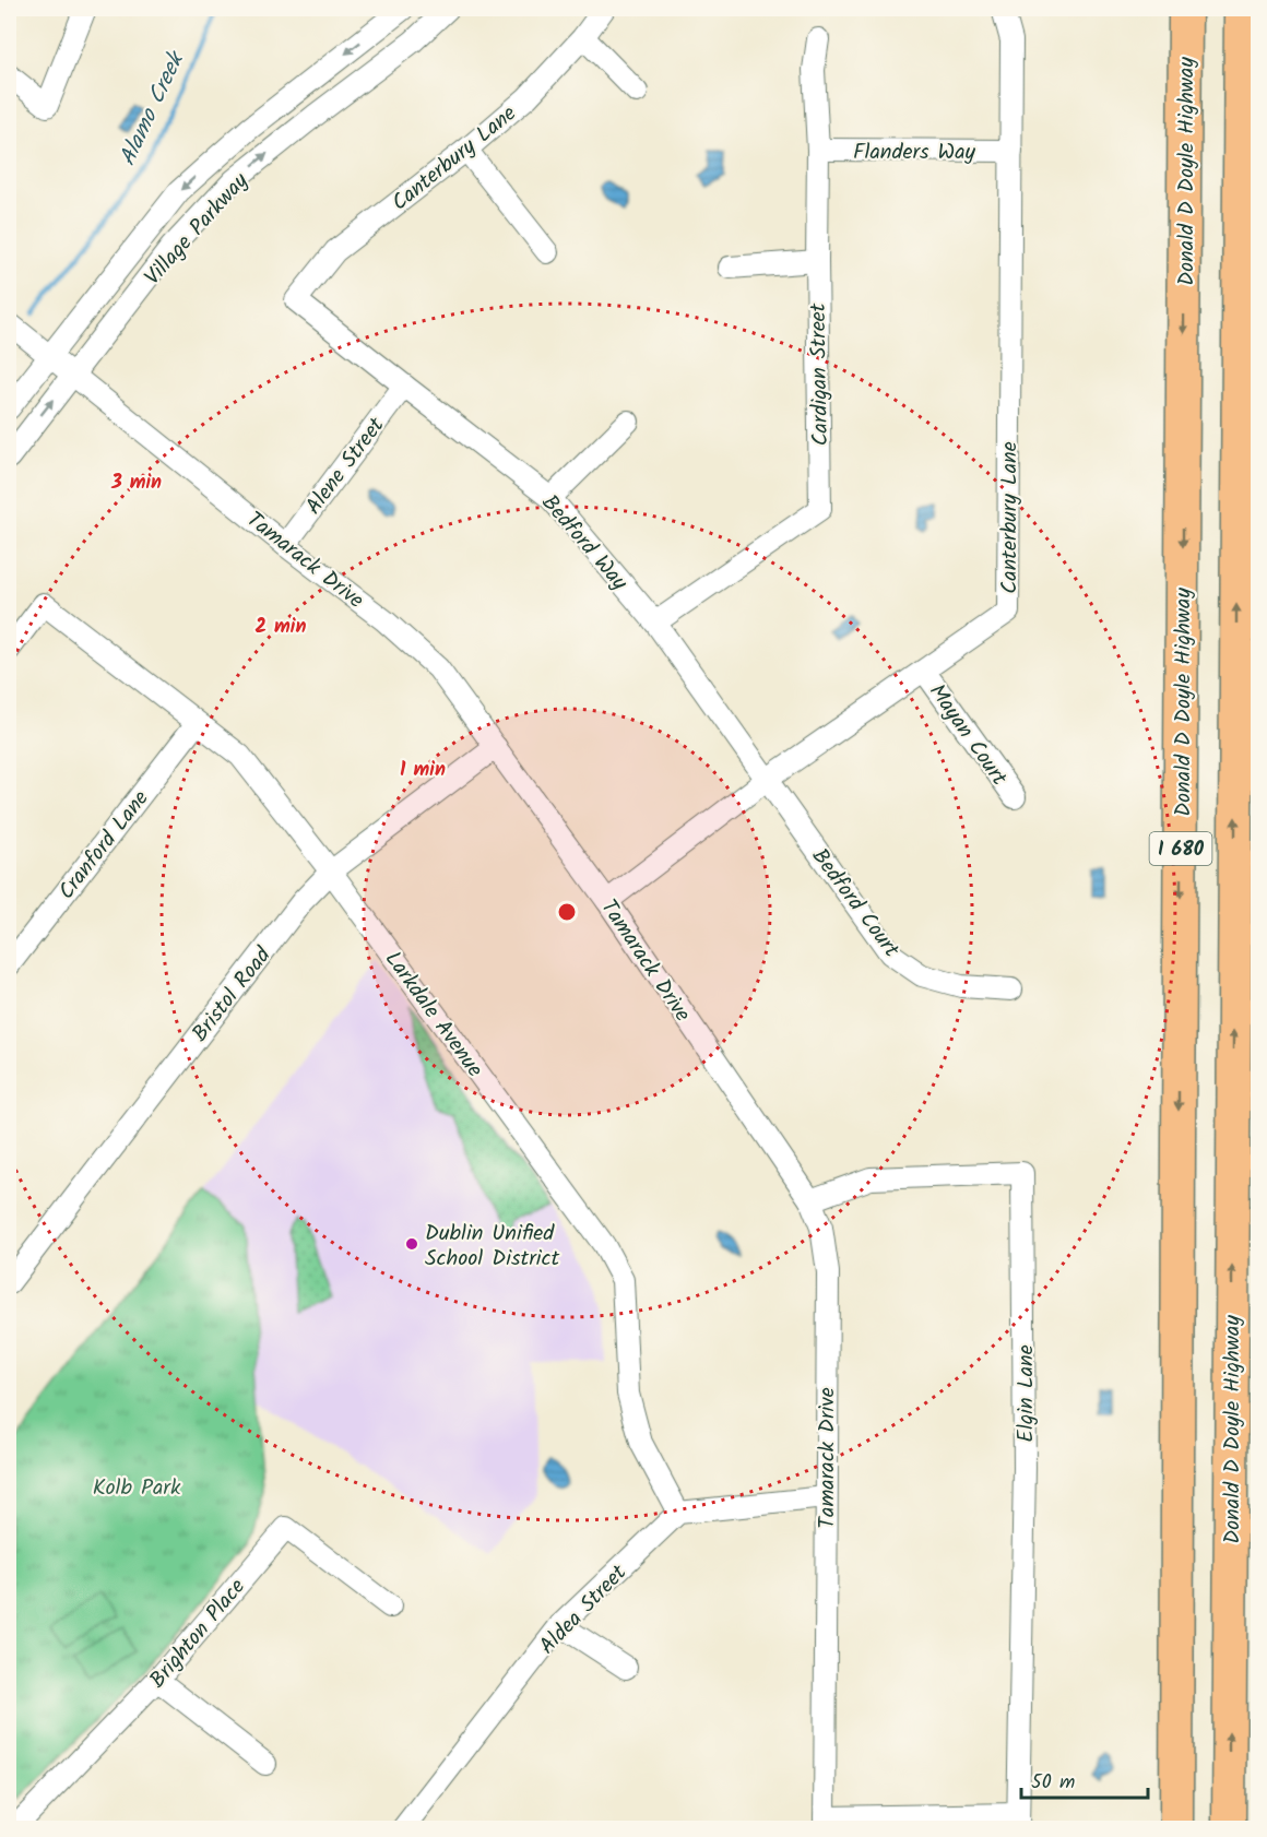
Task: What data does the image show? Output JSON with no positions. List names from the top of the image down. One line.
{"streets":{"highway":["Donald D Doyle Highway","I 680"],"street":["Flanders Way","Canterbury Lane","Village Parkway","Cardigan Street","Alene Street","Bedford Way","Tamarack Drive","Mayan Court","Cranford Lane","Bedford Court","Bristol Road","Larkdale Avenue","Elgin Lane","Aldea Street","Brighton Place"]},"crossings":[["Flanders Way","Canterbury Lane"],["Flanders Way","Cardigan Street"],["Canterbury Lane","Bedford Way"],["Canterbury Lane","Tamarack Drive"],["Canterbury Lane","Mayan Court"],["Canterbury Lane","Bedford Court"],["Village Parkway","Tamarack Drive"],["Cardigan Street","Bedford Way"],["Alene Street","Bedford Way"],["Alene Street","Tamarack Drive"],["Bedford Way","Bedford Court"],["Tamarack Drive","Bristol Road"],["Tamarack Drive","Elgin Lane"],["Cranford Lane","Larkdale Avenue"],["Bristol Road","Larkdale Avenue"],["Larkdale Avenue","Aldea Street"]],"water":["Alamo Creek"],"parks":["Kolb Park"],"places":["Dublin Unified School District"],"scale_bar":"50 m","rings":["3 min","2 min","1 min"]}
